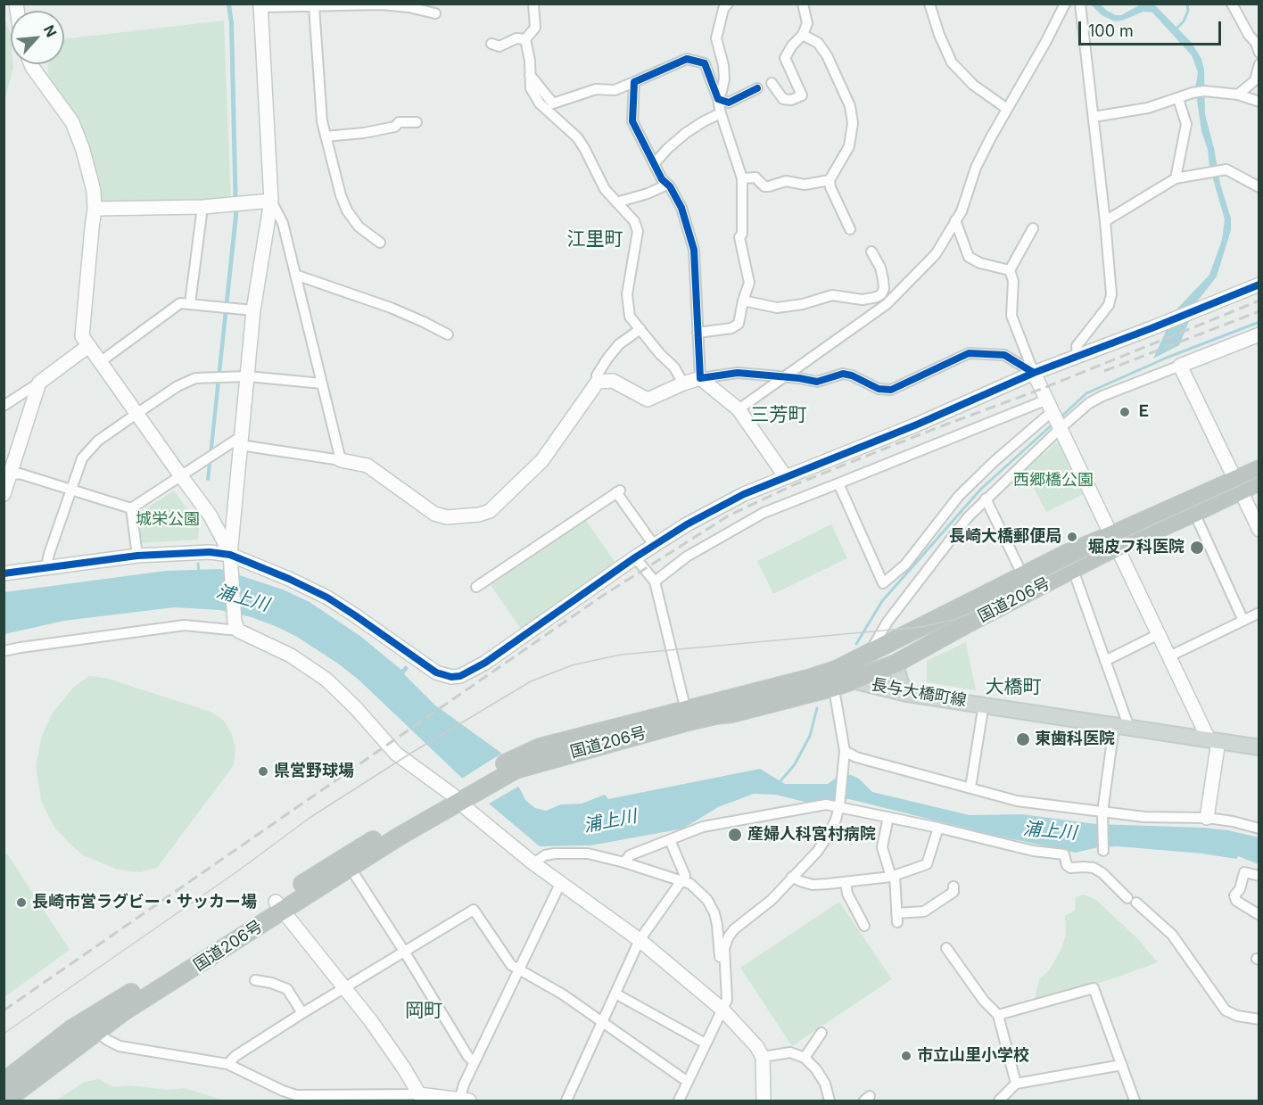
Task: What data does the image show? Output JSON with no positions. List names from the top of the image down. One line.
{"streets":{"highway":["国道206号"],"main road":["長与大橋町線"]},"crossings":[["国道206号","長与大橋町線"]],"districts":["江里町","三芳町","大橋町","岡町"],"water":["浦上川"],"parks":["西郷橋公園","城栄公園"],"places":["Ｅ","長崎大橋郵便局","堀皮フ科医院","東歯科医院","県営野球場","産婦人科宮村病院","長崎市営ラグビー・サッカー場","市立山里小学校"],"scale_bar":"100 m","north":"top right"}
